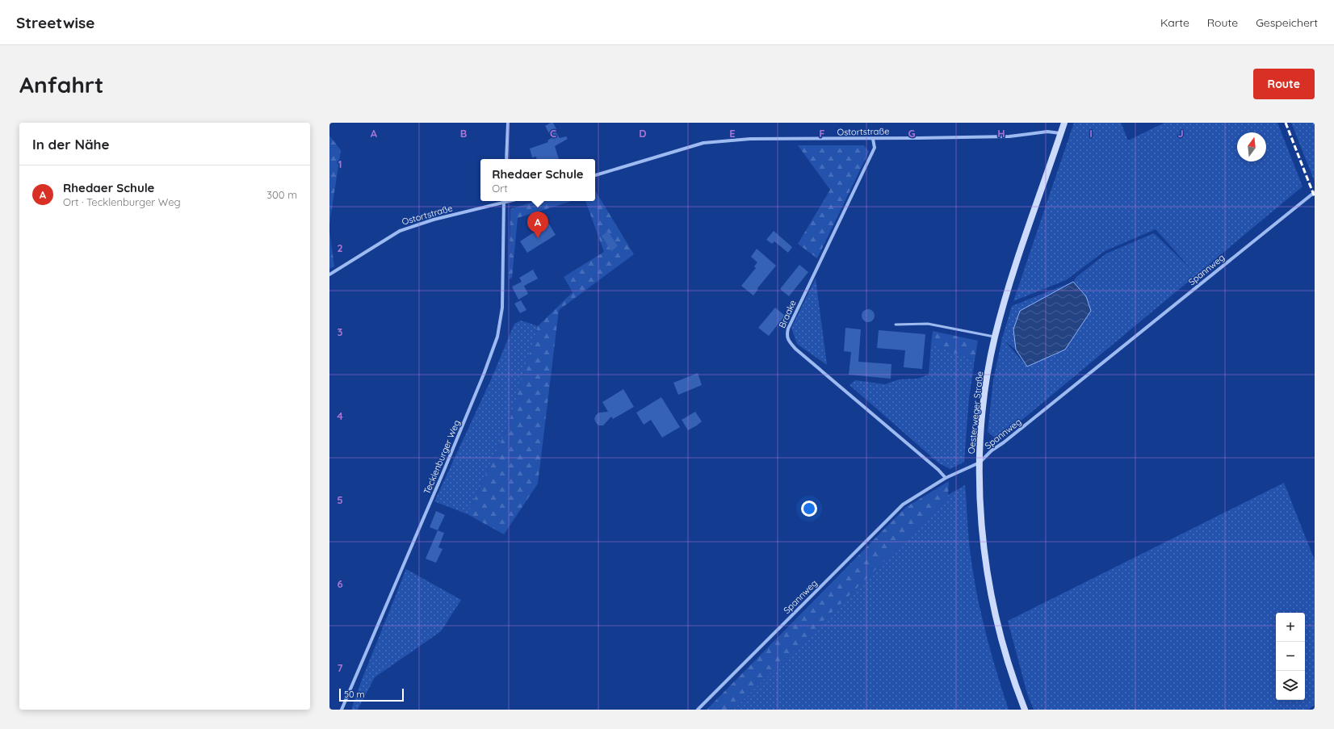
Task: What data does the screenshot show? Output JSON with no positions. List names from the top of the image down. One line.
{"streets":{"street":["Ostortstraße","Spannweg","Braake","Oesterweger Straße","Tecklenburger Weg"]},"crossings":[["Ostortstraße","Braake"],["Ostortstraße","Oesterweger Straße"],["Ostortstraße","Tecklenburger Weg"],["Spannweg","Braake"],["Spannweg","Oesterweger Straße"]],"scale_bar":"50 m","north":"top","page":{"header":"Streetwise","nav":["Karte","Route","Gespeichert"],"buttons":"Route","title":"Anfahrt","heading":"In der Nähe","popup":["Rhedaer Schule","Ort"],"list":[{"mark":"A","name":"Rhedaer Schule","note":"Ort · Tecklenburger Weg","value":"300 m"}],"pins":"A","map_buttons":["+","−"],"scale":"50 m"},"grid":{"columns":["A","B","C","D","E","F","G","H","I","J"],"rows":["1","2","3","4","5","6","7"]}}
